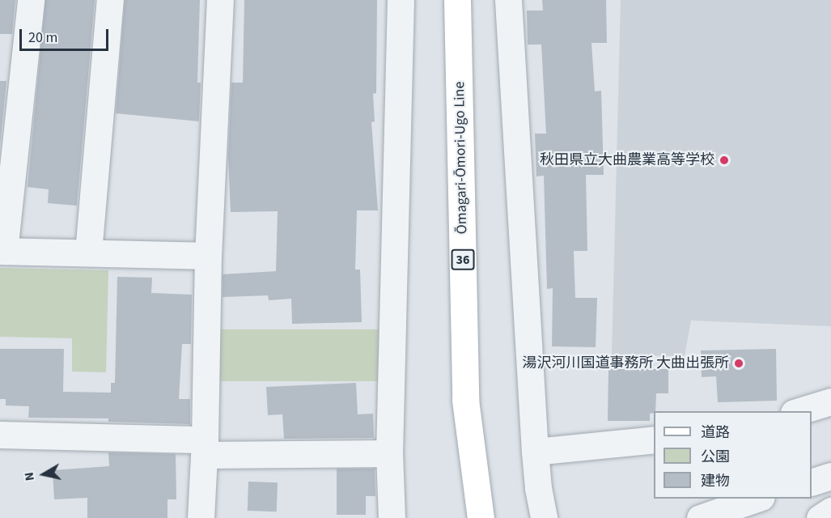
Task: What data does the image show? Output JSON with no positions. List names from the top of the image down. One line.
{"streets":{"main road":["Ōmagari-Ōmori-Ugo Line","36"]},"places":["秋田県立大曲農業高等学校","湯沢河川国道事務所 大曲出張所"],"legend":["道路","公園","建物"],"scale_bar":"20 m","north":"left"}
